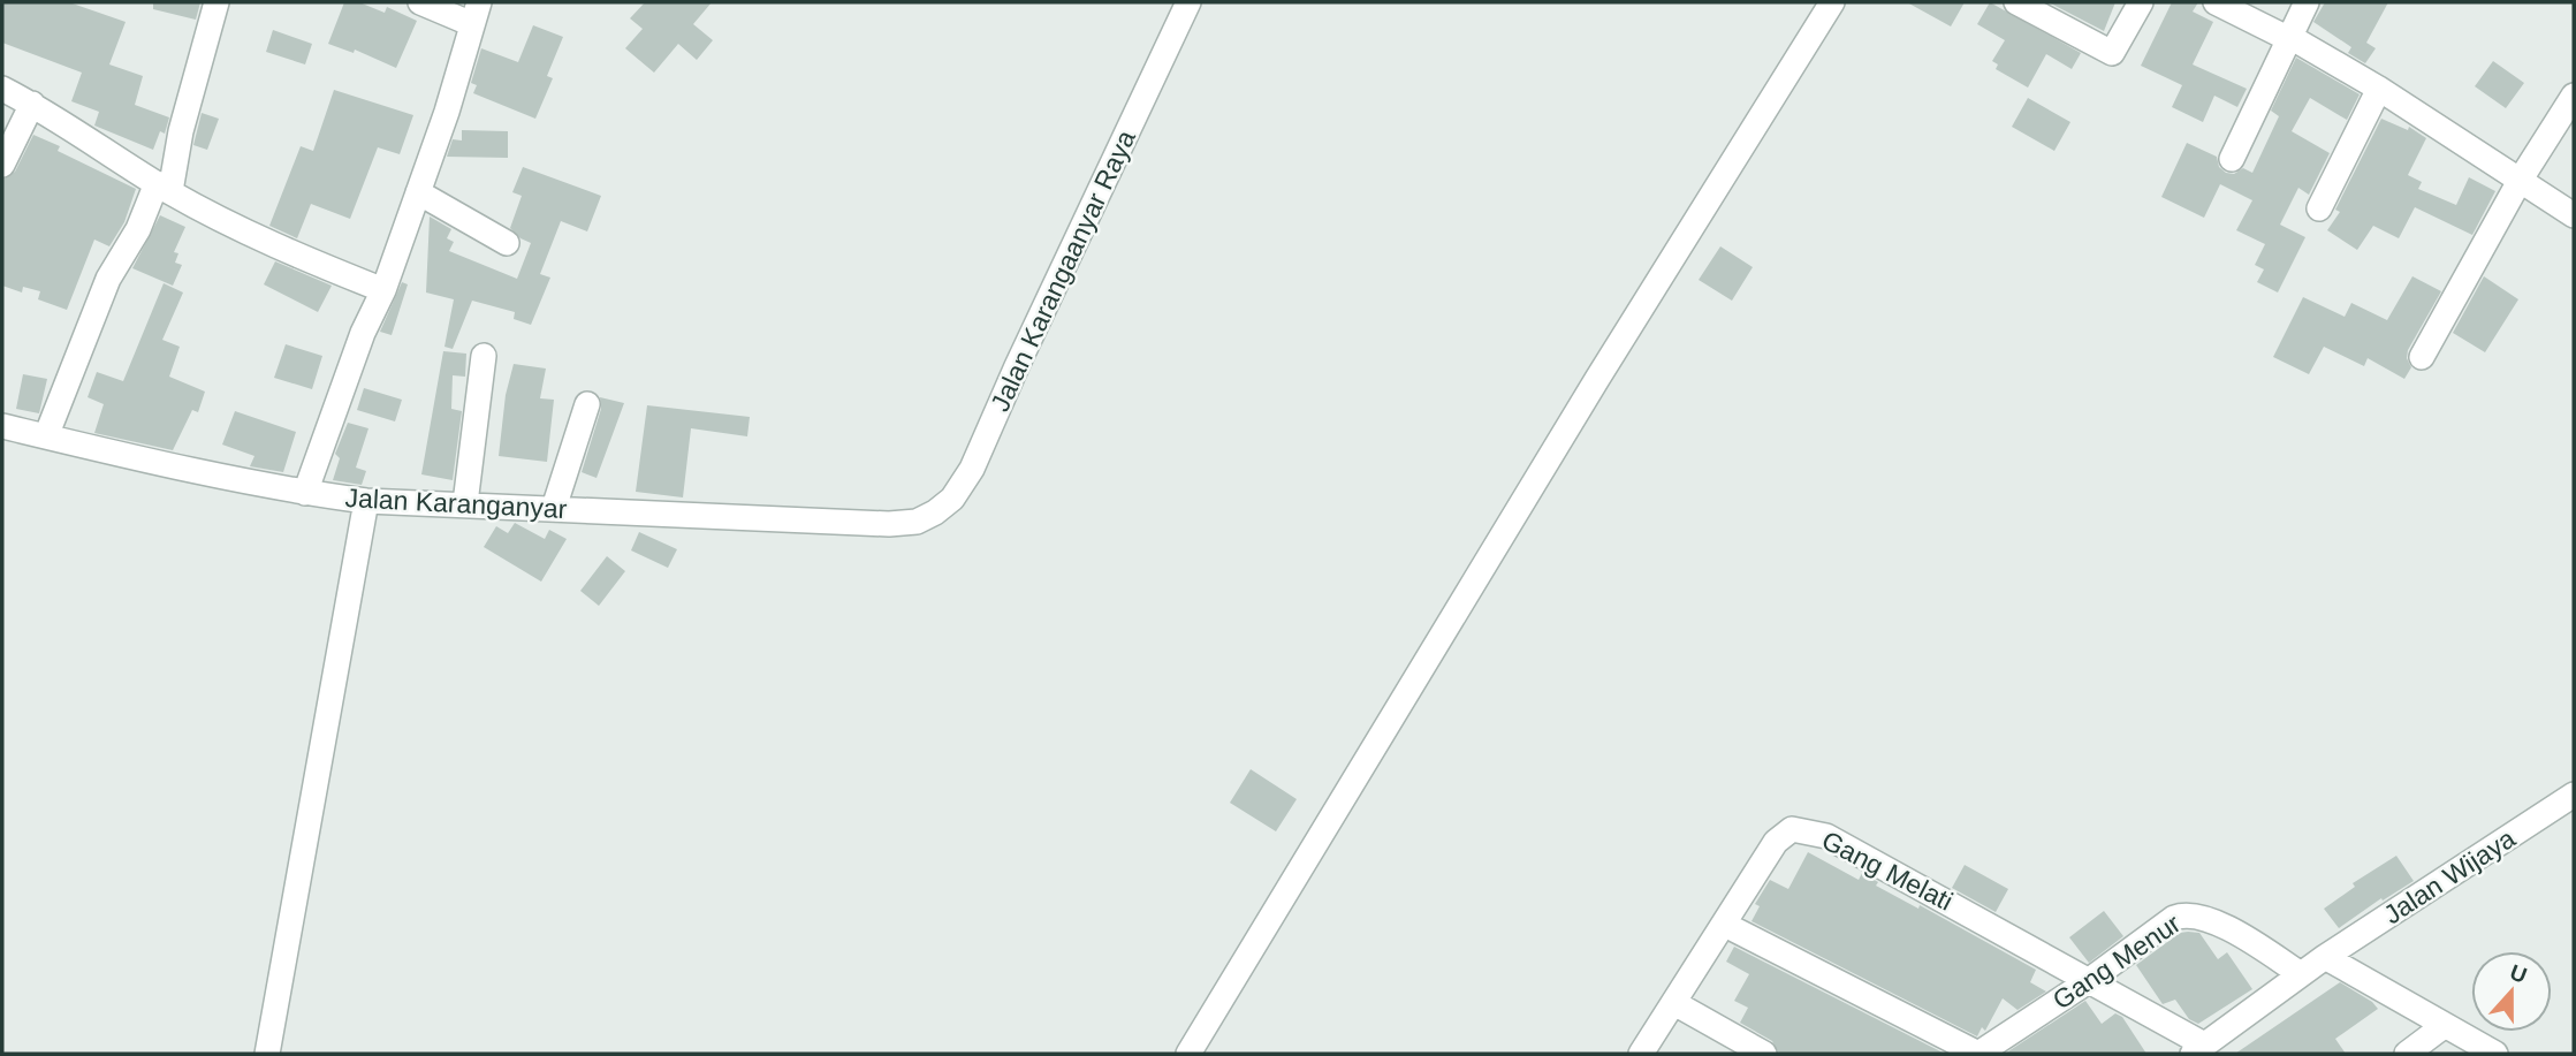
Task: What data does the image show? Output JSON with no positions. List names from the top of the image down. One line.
{"streets":{"street":["Jalan Karangaanyar Raya","Jalan Karanganyar","Gang Melati","Jalan Wijaya","Gang Menur"]},"crossings":[["Jalan Karangaanyar Raya","Jalan Karanganyar"],["Gang Melati","Jalan Wijaya"],["Gang Melati","Gang Menur"],["Jalan Wijaya","Gang Menur"]],"north":"top"}
